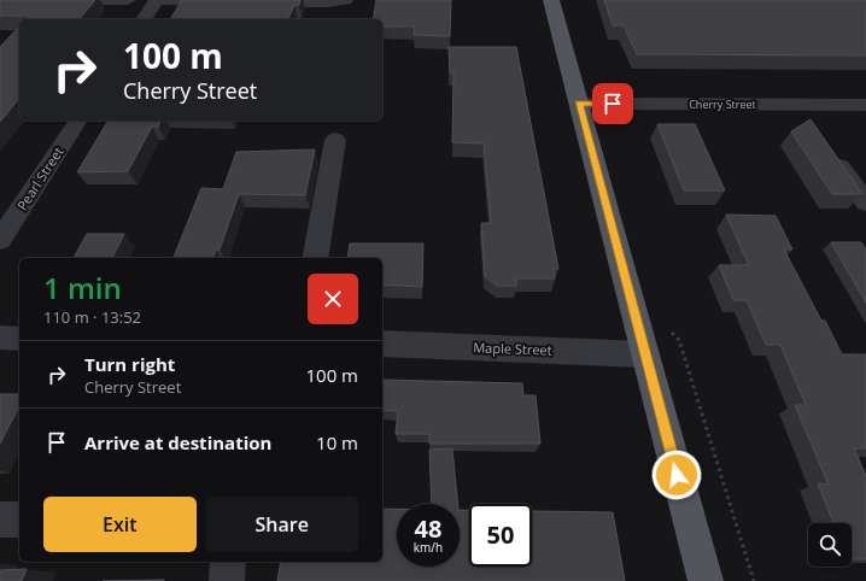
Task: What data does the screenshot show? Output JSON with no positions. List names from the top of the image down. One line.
{"streets":{"street":["Cherry Street","Pearl Street","Maple Street"]},"page":{"turn":["100 m","Cherry Street"],"heading":["1 min","110 m · 13:52"],"list":[{"name":"Turn right","note":"Cherry Street","value":"100 m"},{"name":"Arrive at destination","value":"10 m"}],"buttons":["Exit","Share"],"speed":"48 km/h","limit":"50"}}
